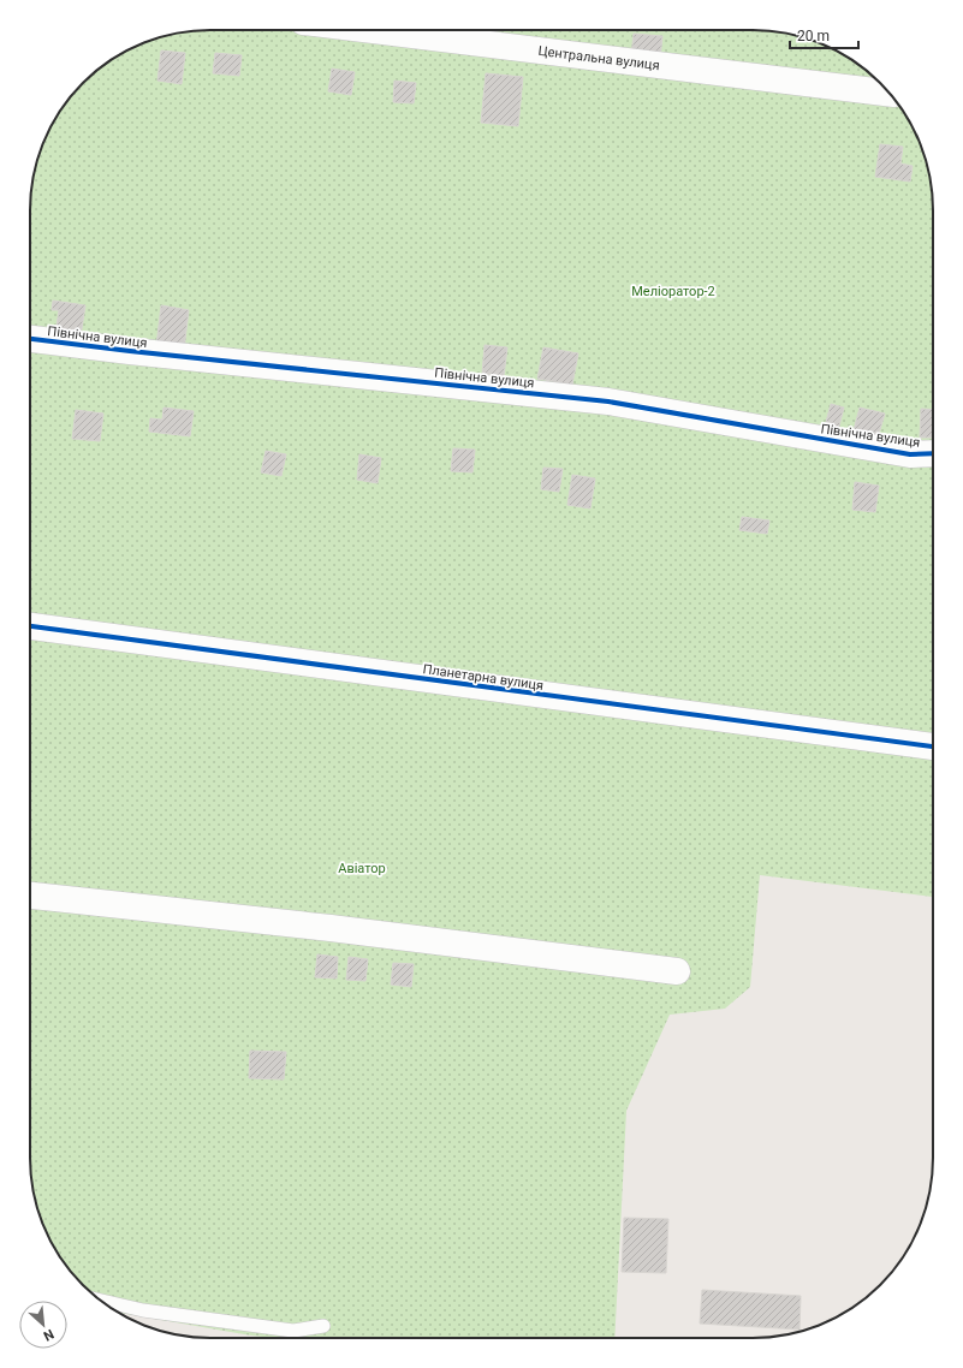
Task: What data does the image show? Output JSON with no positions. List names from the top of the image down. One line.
{"streets":{"street":["Центральна вулиця","Північна вулиця","Планетарна вулиця"]},"parks":["Меліоратор-2","Авіатор"],"scale_bar":"20 m","north":"bottom right"}
